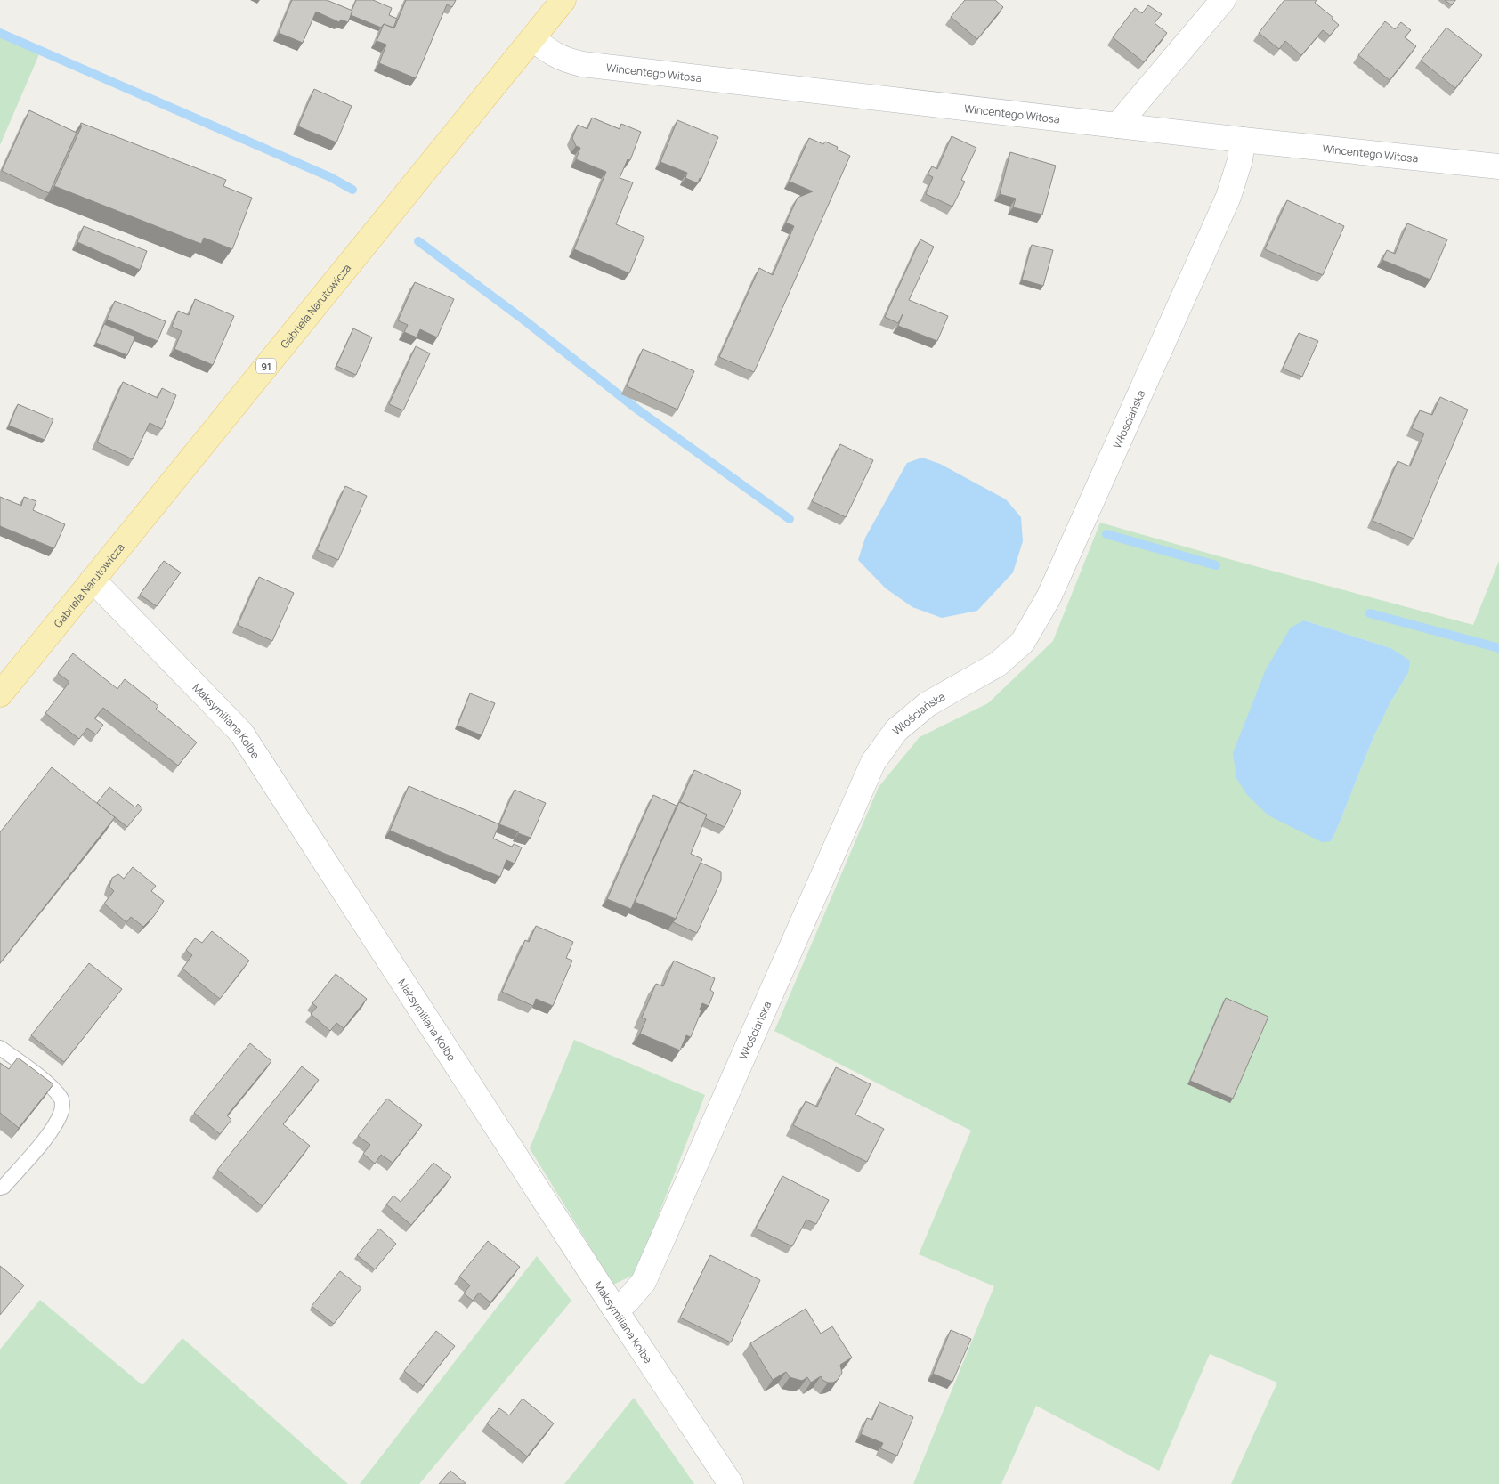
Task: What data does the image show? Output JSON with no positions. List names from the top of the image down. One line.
{"streets":{"main road":["Gabriela Narutowicza","91"],"street":["Wincentego Witosa","Włościańska","Maksymiliana Kolbe"]},"crossings":[["Wincentego Witosa","Gabriela Narutowicza"],["Wincentego Witosa","Włościańska"],["Gabriela Narutowicza","Maksymiliana Kolbe"],["Włościańska","Maksymiliana Kolbe"]]}
